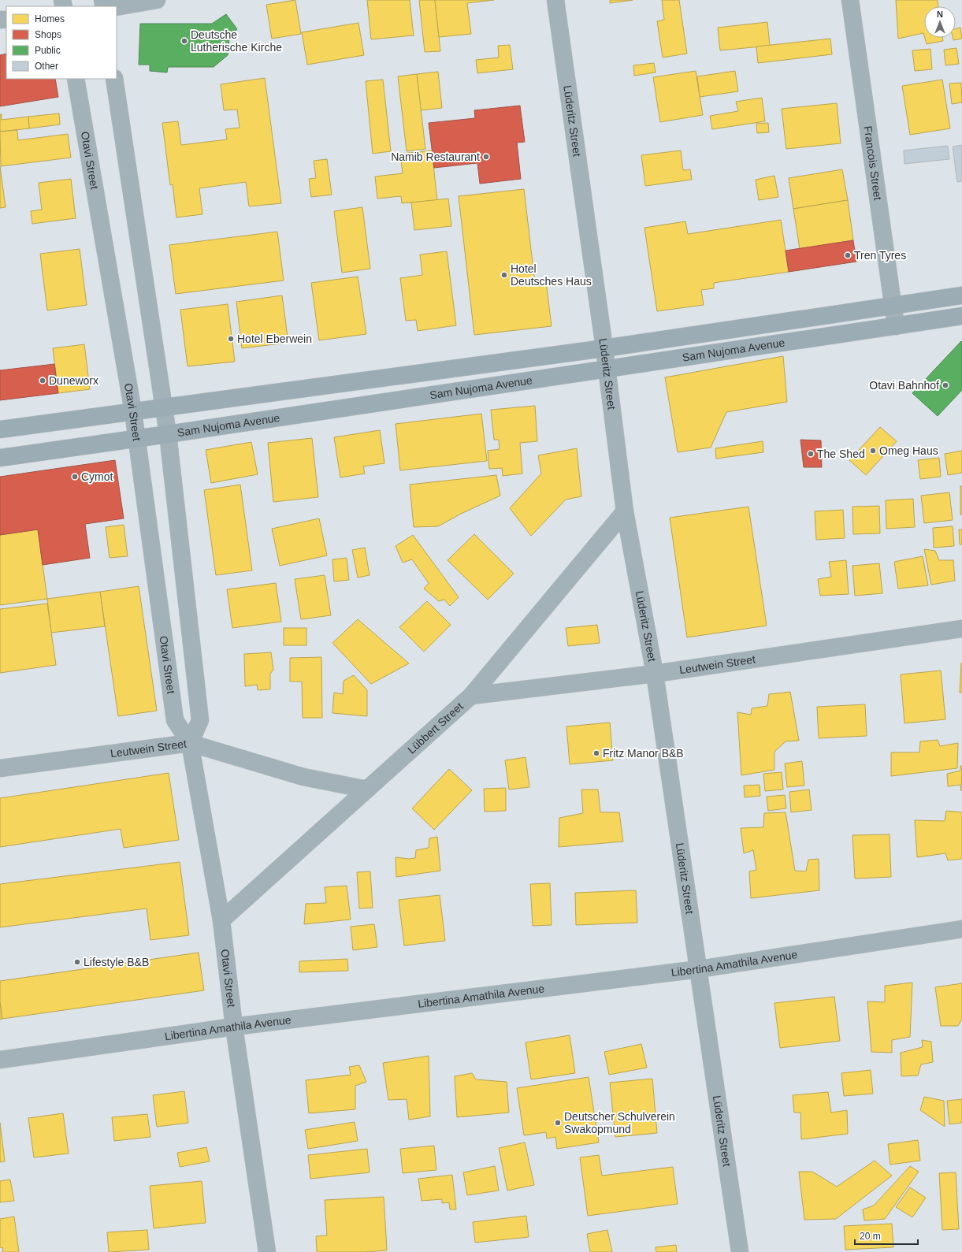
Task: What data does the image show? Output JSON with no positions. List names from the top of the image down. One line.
{"streets":{"highway":["Sam Nujoma Avenue"],"street":["Lüderitz Street","Otavi Street","Francois Street","Leutwein Street","Lübbert Street","Libertina Amathila Avenue"]},"crossings":[["Lüderitz Street","Sam Nujoma Avenue"],["Lüderitz Street","Leutwein Street"],["Lüderitz Street","Lübbert Street"],["Lüderitz Street","Libertina Amathila Avenue"],["Otavi Street","Sam Nujoma Avenue"],["Otavi Street","Leutwein Street"],["Otavi Street","Lübbert Street"],["Otavi Street","Libertina Amathila Avenue"],["Francois Street","Sam Nujoma Avenue"],["Leutwein Street","Lübbert Street"]],"places":["Deutsche Lutherische Kirche","Namib Restaurant","Tren Tyres","Hotel Deutsches Haus","Hotel Eberwein","Duneworx","Otavi Bahnhof","Omeg Haus","The Shed","Cymot","Fritz Manor B&B","Lifestyle B&B","Deutscher Schulverein Swakopmund"],"legend":["Homes","Shops","Public","Other"],"scale_bar":"20 m","north":"top"}
